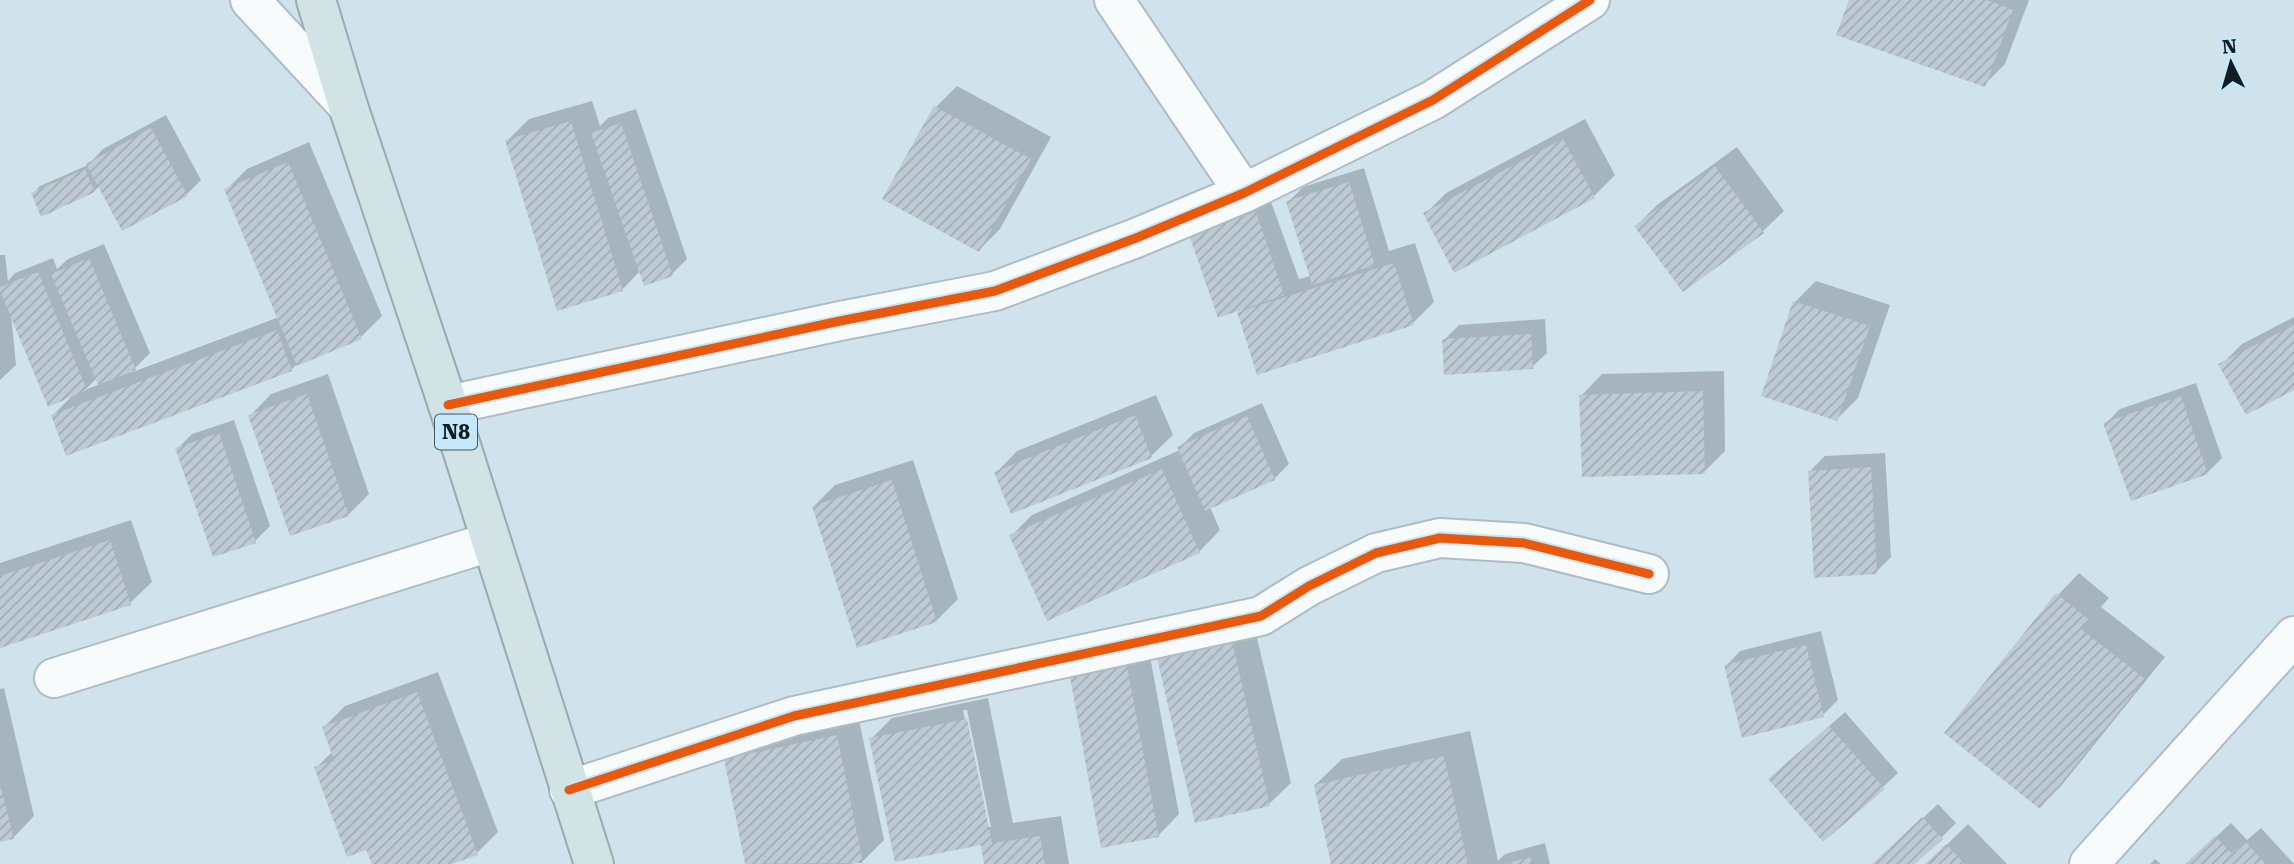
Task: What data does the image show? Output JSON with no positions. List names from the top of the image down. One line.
{"streets":{"highway":["N8"]},"north":"top"}
